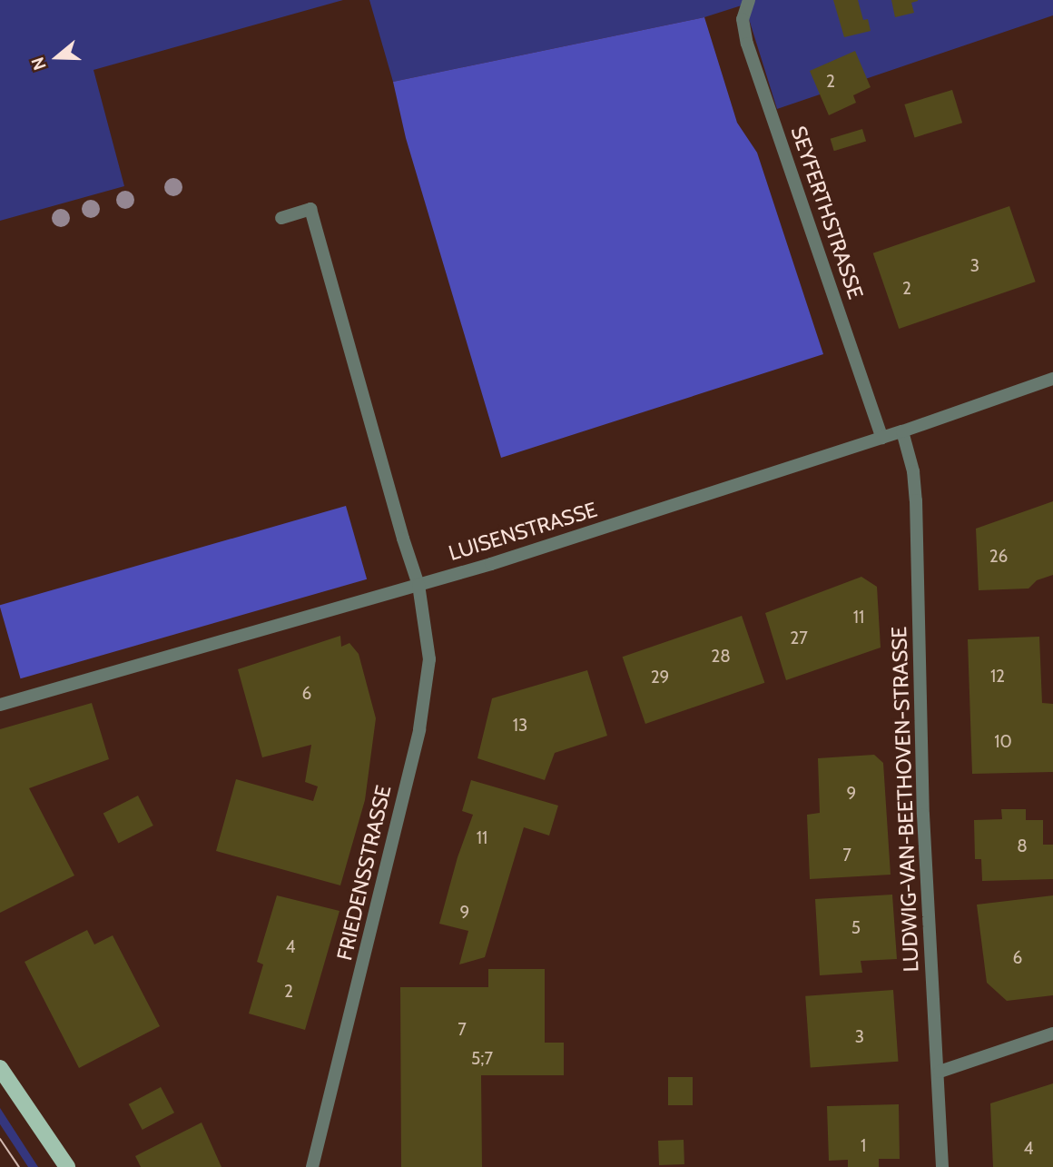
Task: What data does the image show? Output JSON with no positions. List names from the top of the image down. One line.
{"streets":{"street":["SEYFERTHSTRASSE","LUISENSTRASSE","LUDWIG-VAN-BEETHOVEN-STRASSE","FRIEDENSSTRASSE"]},"crossings":[["SEYFERTHSTRASSE","LUISENSTRASSE"],["LUISENSTRASSE","LUDWIG-VAN-BEETHOVEN-STRASSE"],["LUISENSTRASSE","FRIEDENSSTRASSE"]],"house_numbers":["2","3","2","26","11","27","28","12","29","6","13","10","9","11","8","7","9","5","4","6","2","7","3","5;7","1","4"],"north":"left"}
